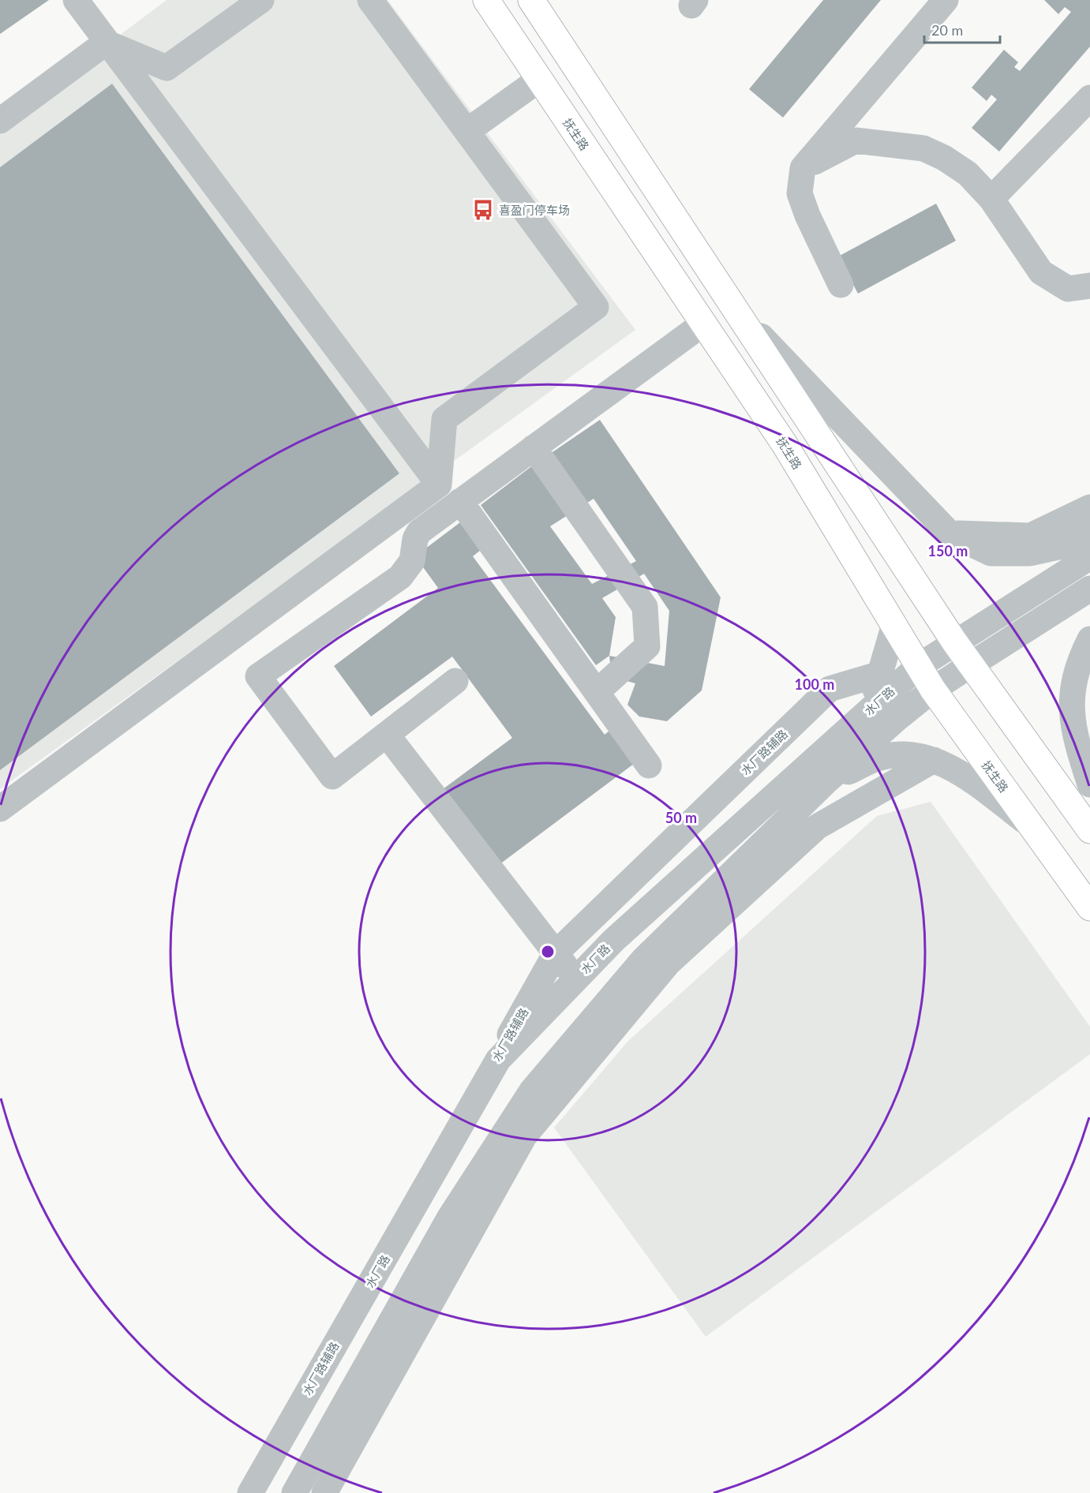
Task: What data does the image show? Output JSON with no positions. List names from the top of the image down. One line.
{"streets":{"main road":["抚生路"],"street":["水厂路","水厂路辅路"]},"crossings":[["抚生路","水厂路"],["水厂路","水厂路辅路"]],"places":{"bus stop":["喜盈门停车场"]},"scale_bar":"20 m","rings":["150 m","100 m","50 m"]}
